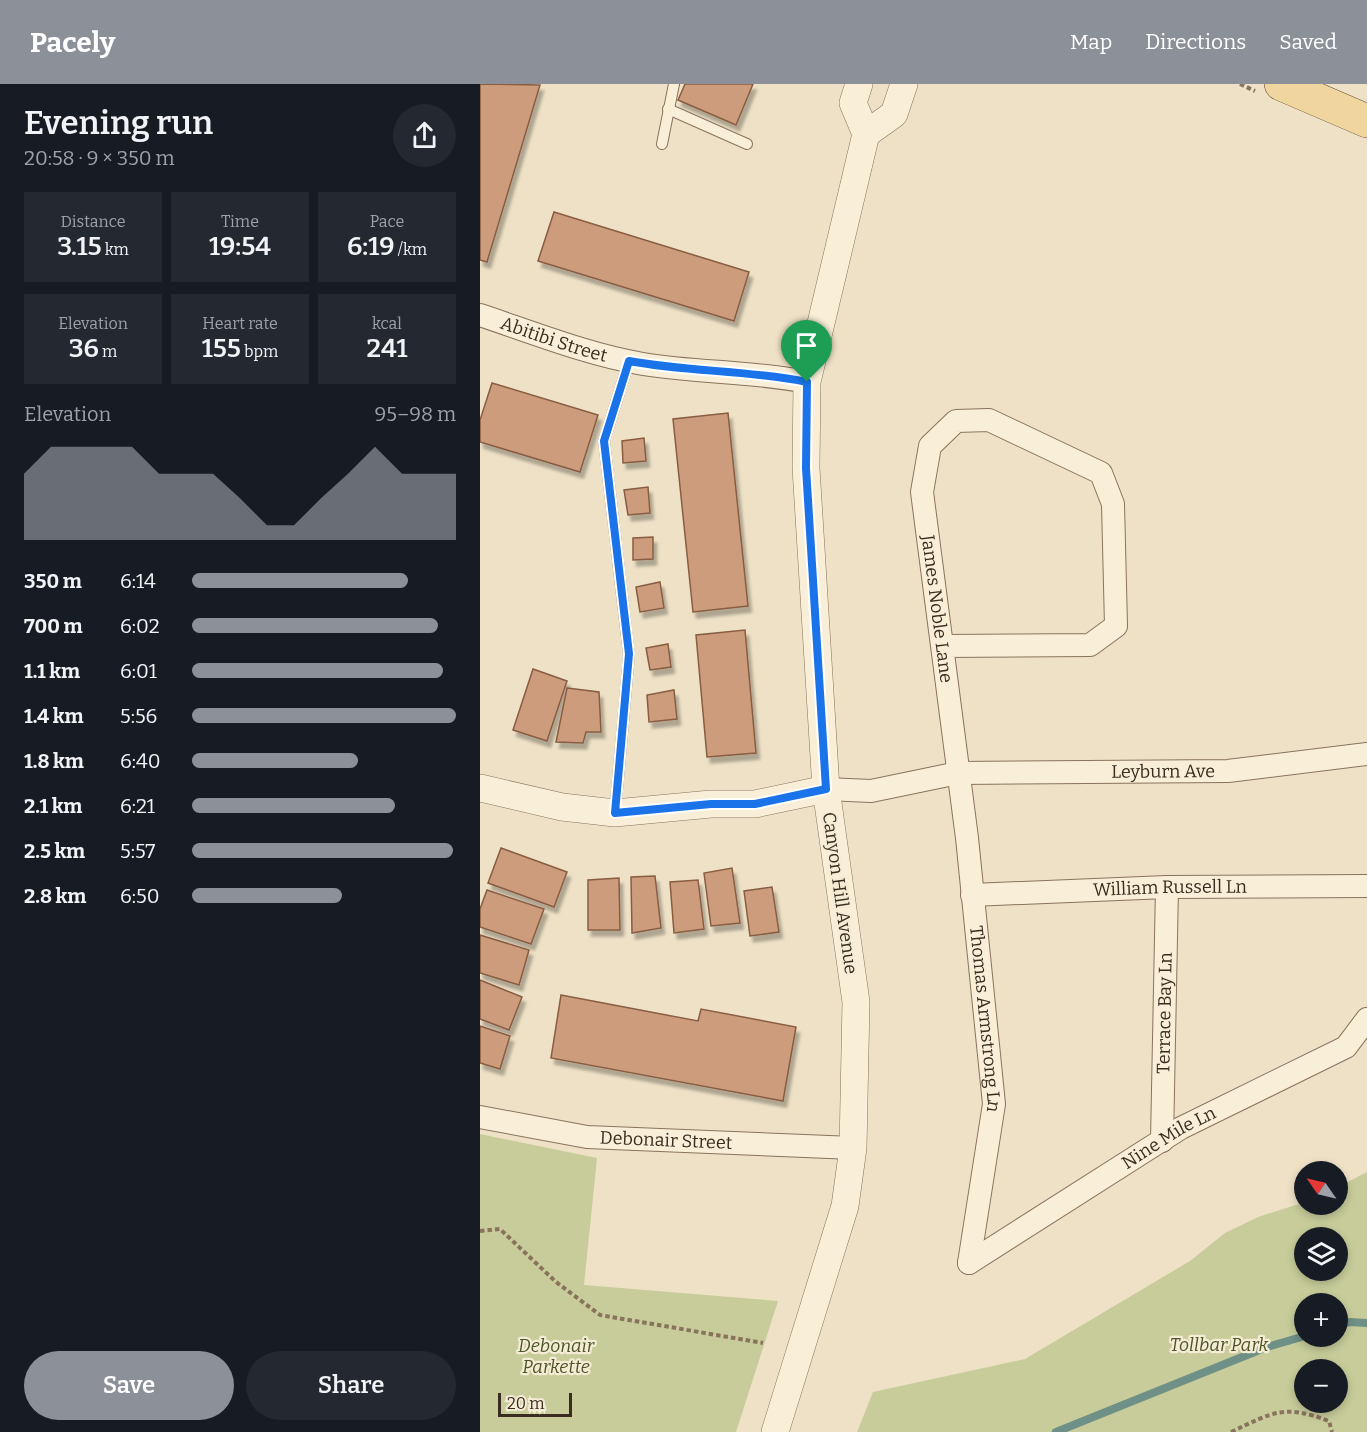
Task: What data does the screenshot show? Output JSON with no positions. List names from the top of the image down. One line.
{"streets":{"street":["Abitibi Street","James Noble Lane","Leyburn Ave","William Russell Ln","Canyon Hill Avenue","Terrace Bay Ln","Thomas Armstrong Ln","Nine Mile Ln","Debonair Street"]},"crossings":[["Abitibi Street","Canyon Hill Avenue"],["James Noble Lane","Leyburn Ave"],["James Noble Lane","Thomas Armstrong Ln"],["Leyburn Ave","Canyon Hill Avenue"],["Leyburn Ave","Thomas Armstrong Ln"],["William Russell Ln","Terrace Bay Ln"],["William Russell Ln","Thomas Armstrong Ln"],["Canyon Hill Avenue","Debonair Street"],["Terrace Bay Ln","Nine Mile Ln"],["Thomas Armstrong Ln","Nine Mile Ln"]],"parks":["Tollbar Park","Debonair Parkette"],"scale_bar":"20 m","north":"top left","page":{"header":"Pacely","nav":["Map","Directions","Saved"],"heading":["Evening run","20:58 · 9 × 350 m"],"stats":[["Distance","3.15 km"],["Time","19:54"],["Pace","6:19 /km"],["Elevation","36 m"],["Heart rate","155 bpm"],["kcal","241"]],"chart":["Elevation","95–98 m"],"list":[{"name":"350 m","note":"6:14"},{"name":"700 m","note":"6:02"},{"name":"1.1 km","note":"6:01"},{"name":"1.4 km","note":"5:56"},{"name":"1.8 km","note":"6:40"},{"name":"2.1 km","note":"6:21"},{"name":"2.5 km","note":"5:57"},{"name":"2.8 km","note":"6:50"}],"map_buttons":["+","−"],"buttons":["Save","Share"],"scale":"20 m"}}
